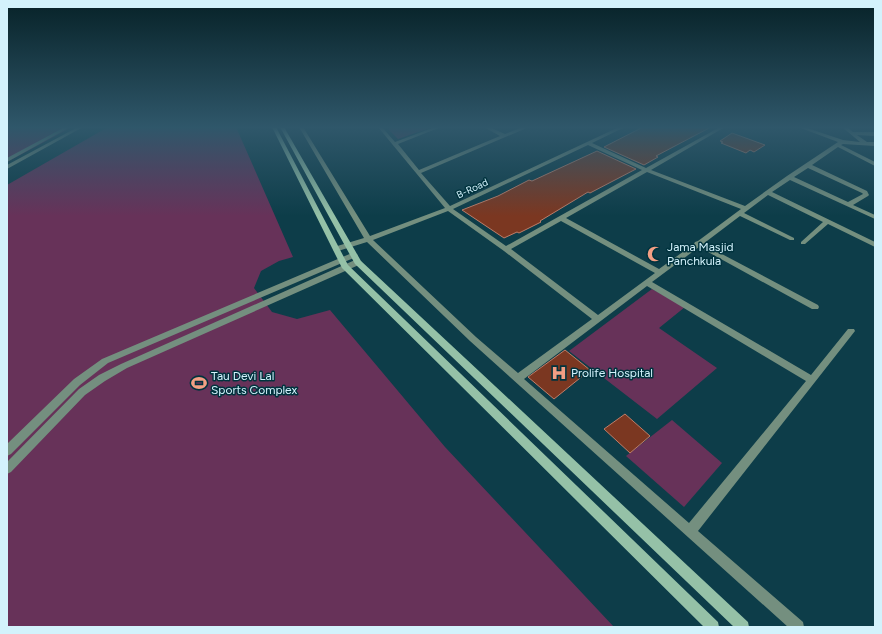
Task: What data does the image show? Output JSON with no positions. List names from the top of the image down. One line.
{"streets":{"street":["B-Road"]},"places":{"mosque":["Jama Masjid Panchkula"],"hospital":["Prolife Hospital"],"sports":["Tau Devi Lal Sports Complex"]}}
